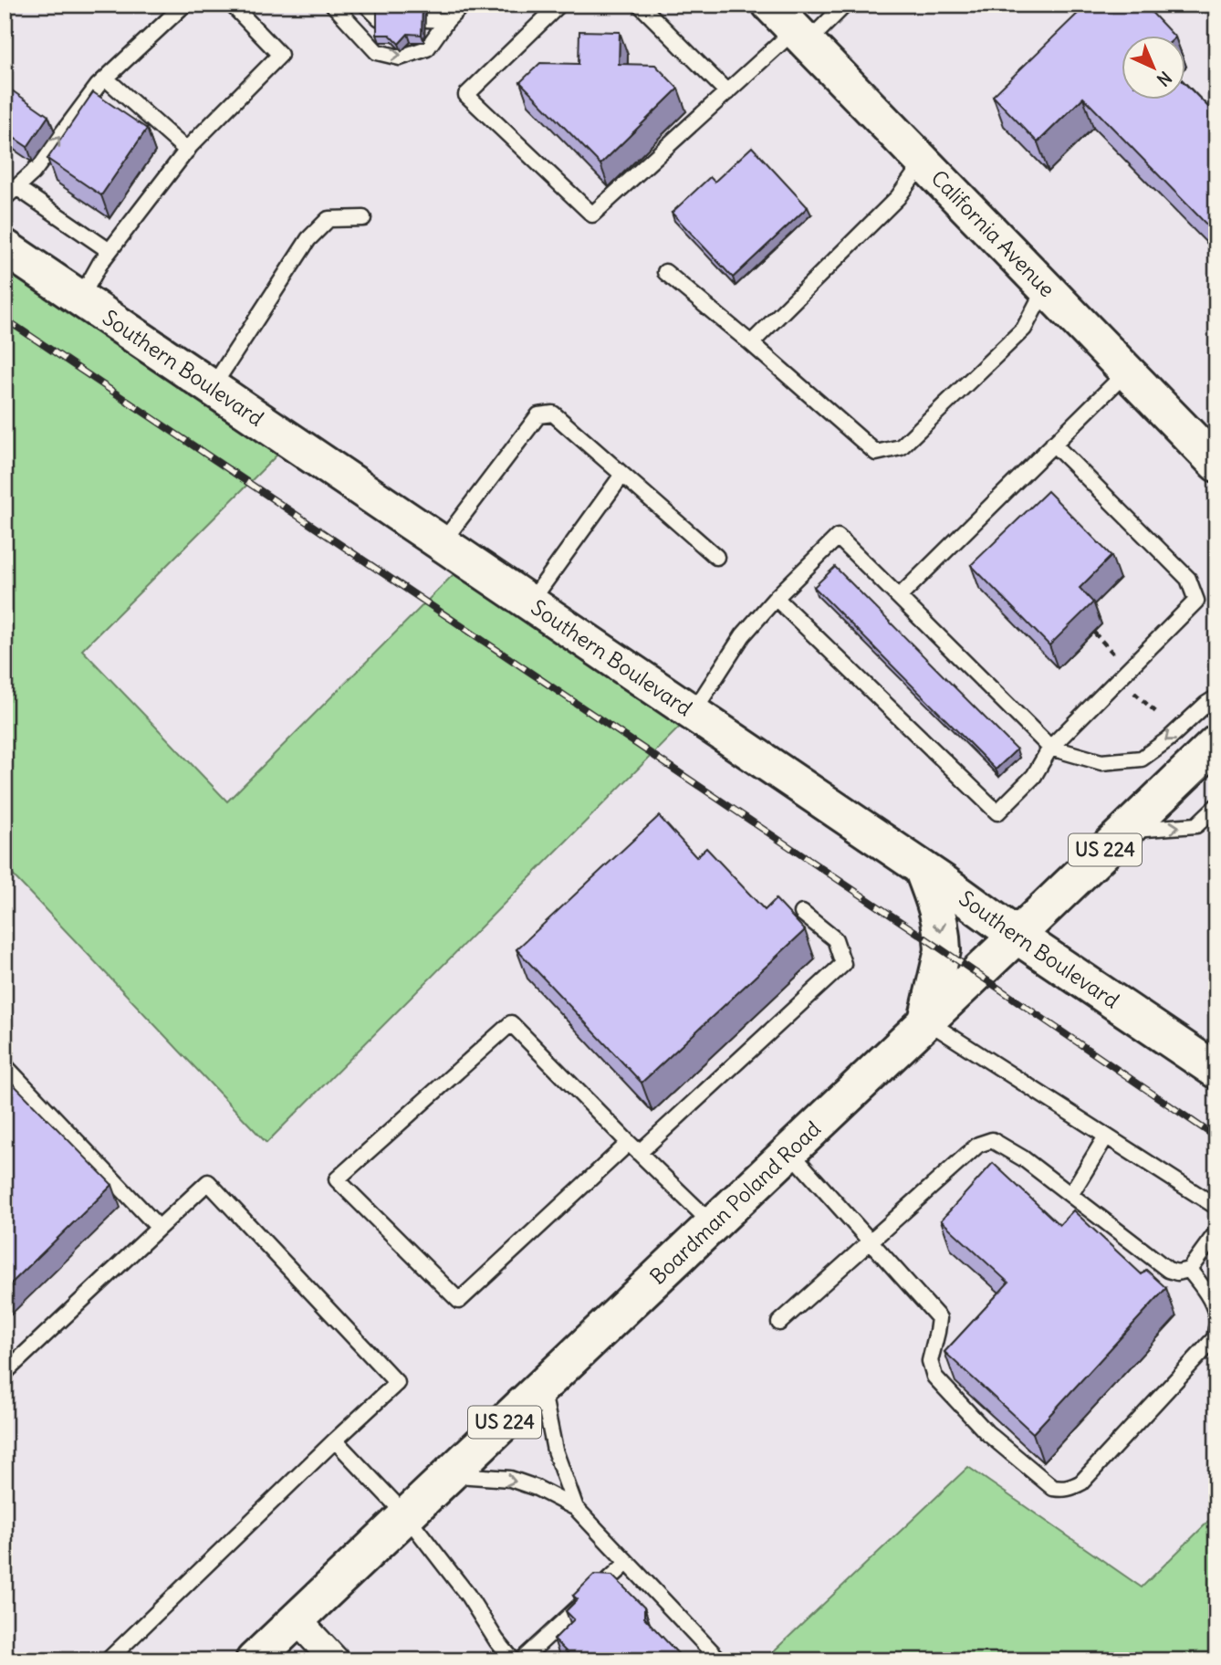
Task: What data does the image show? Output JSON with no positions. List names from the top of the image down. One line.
{"streets":{"street":["California Avenue","Southern Boulevard","US 224","Boardman Poland Road"]},"crossings":[["Southern Boulevard","Boardman Poland Road"]],"north":"bottom right"}
